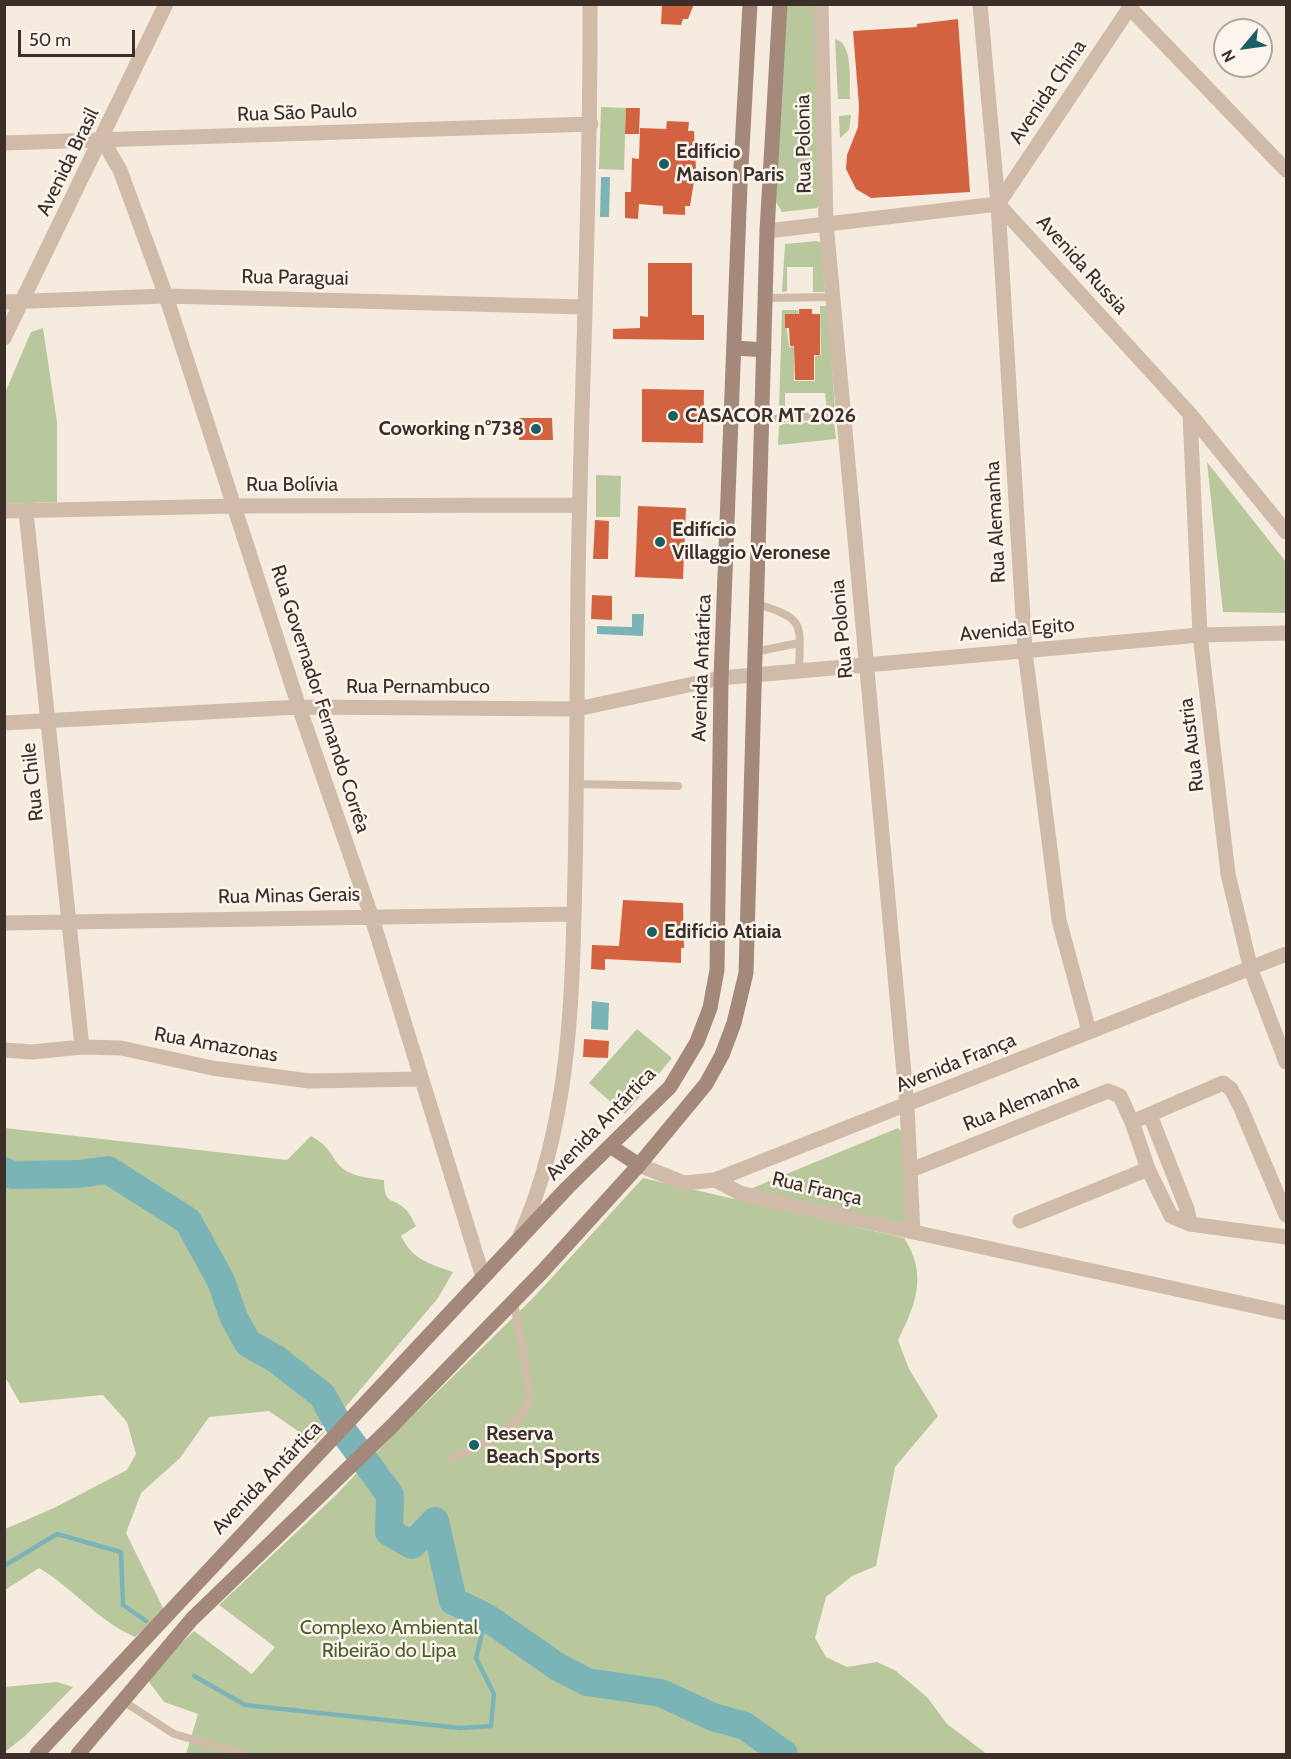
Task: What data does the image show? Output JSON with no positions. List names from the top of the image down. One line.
{"streets":{"main road":["Avenida Antártica"],"street":["Avenida China","Rua São Paulo","Rua Polonia","Avenida Brasil","Avenida Russia","Rua Paraguai","Rua Bolívia","Rua Alemanha","Avenida Egito","Rua Pernambuco","Rua Governador Fernando Corrêa","Rua Austria","Rua Chile","Rua Minas Gerais","Rua Amazonas","Avenida França","Rua França"]},"crossings":[["Avenida China","Avenida Russia"],["Avenida China","Rua Alemanha"],["Rua São Paulo","Avenida Brasil"],["Rua São Paulo","Rua Governador Fernando Corrêa"],["Rua Polonia","Avenida Egito"],["Rua Polonia","Avenida França"],["Avenida Brasil","Rua Paraguai"],["Avenida Brasil","Rua Governador Fernando Corrêa"],["Avenida Russia","Rua Alemanha"],["Avenida Russia","Rua Austria"],["Rua Paraguai","Rua Governador Fernando Corrêa"],["Rua Bolívia","Rua Governador Fernando Corrêa"],["Rua Bolívia","Rua Chile"],["Rua Alemanha","Avenida Egito"],["Rua Alemanha","Avenida França"],["Avenida Egito","Avenida Antártica"],["Avenida Egito","Rua Pernambuco"],["Avenida Egito","Rua Austria"],["Avenida Antártica","Rua Pernambuco"],["Avenida Antártica","Rua Governador Fernando Corrêa"],["Rua Pernambuco","Rua Governador Fernando Corrêa"],["Rua Pernambuco","Rua Chile"],["Rua Governador Fernando Corrêa","Rua Minas Gerais"],["Rua Governador Fernando Corrêa","Rua Amazonas"],["Rua Austria","Avenida França"],["Rua Chile","Rua Minas Gerais"],["Rua Chile","Rua Amazonas"],["Avenida França","Rua França"]],"parks":["Complexo Ambiental Ribeirão do Lipa"],"places":["Edifício Maison Paris","CASACOR MT 2026","Coworking n°738","Edifício Villaggio Veronese","Edifício Atiaia","Reserva Beach Sports"],"scale_bar":"50 m","north":"bottom left"}
